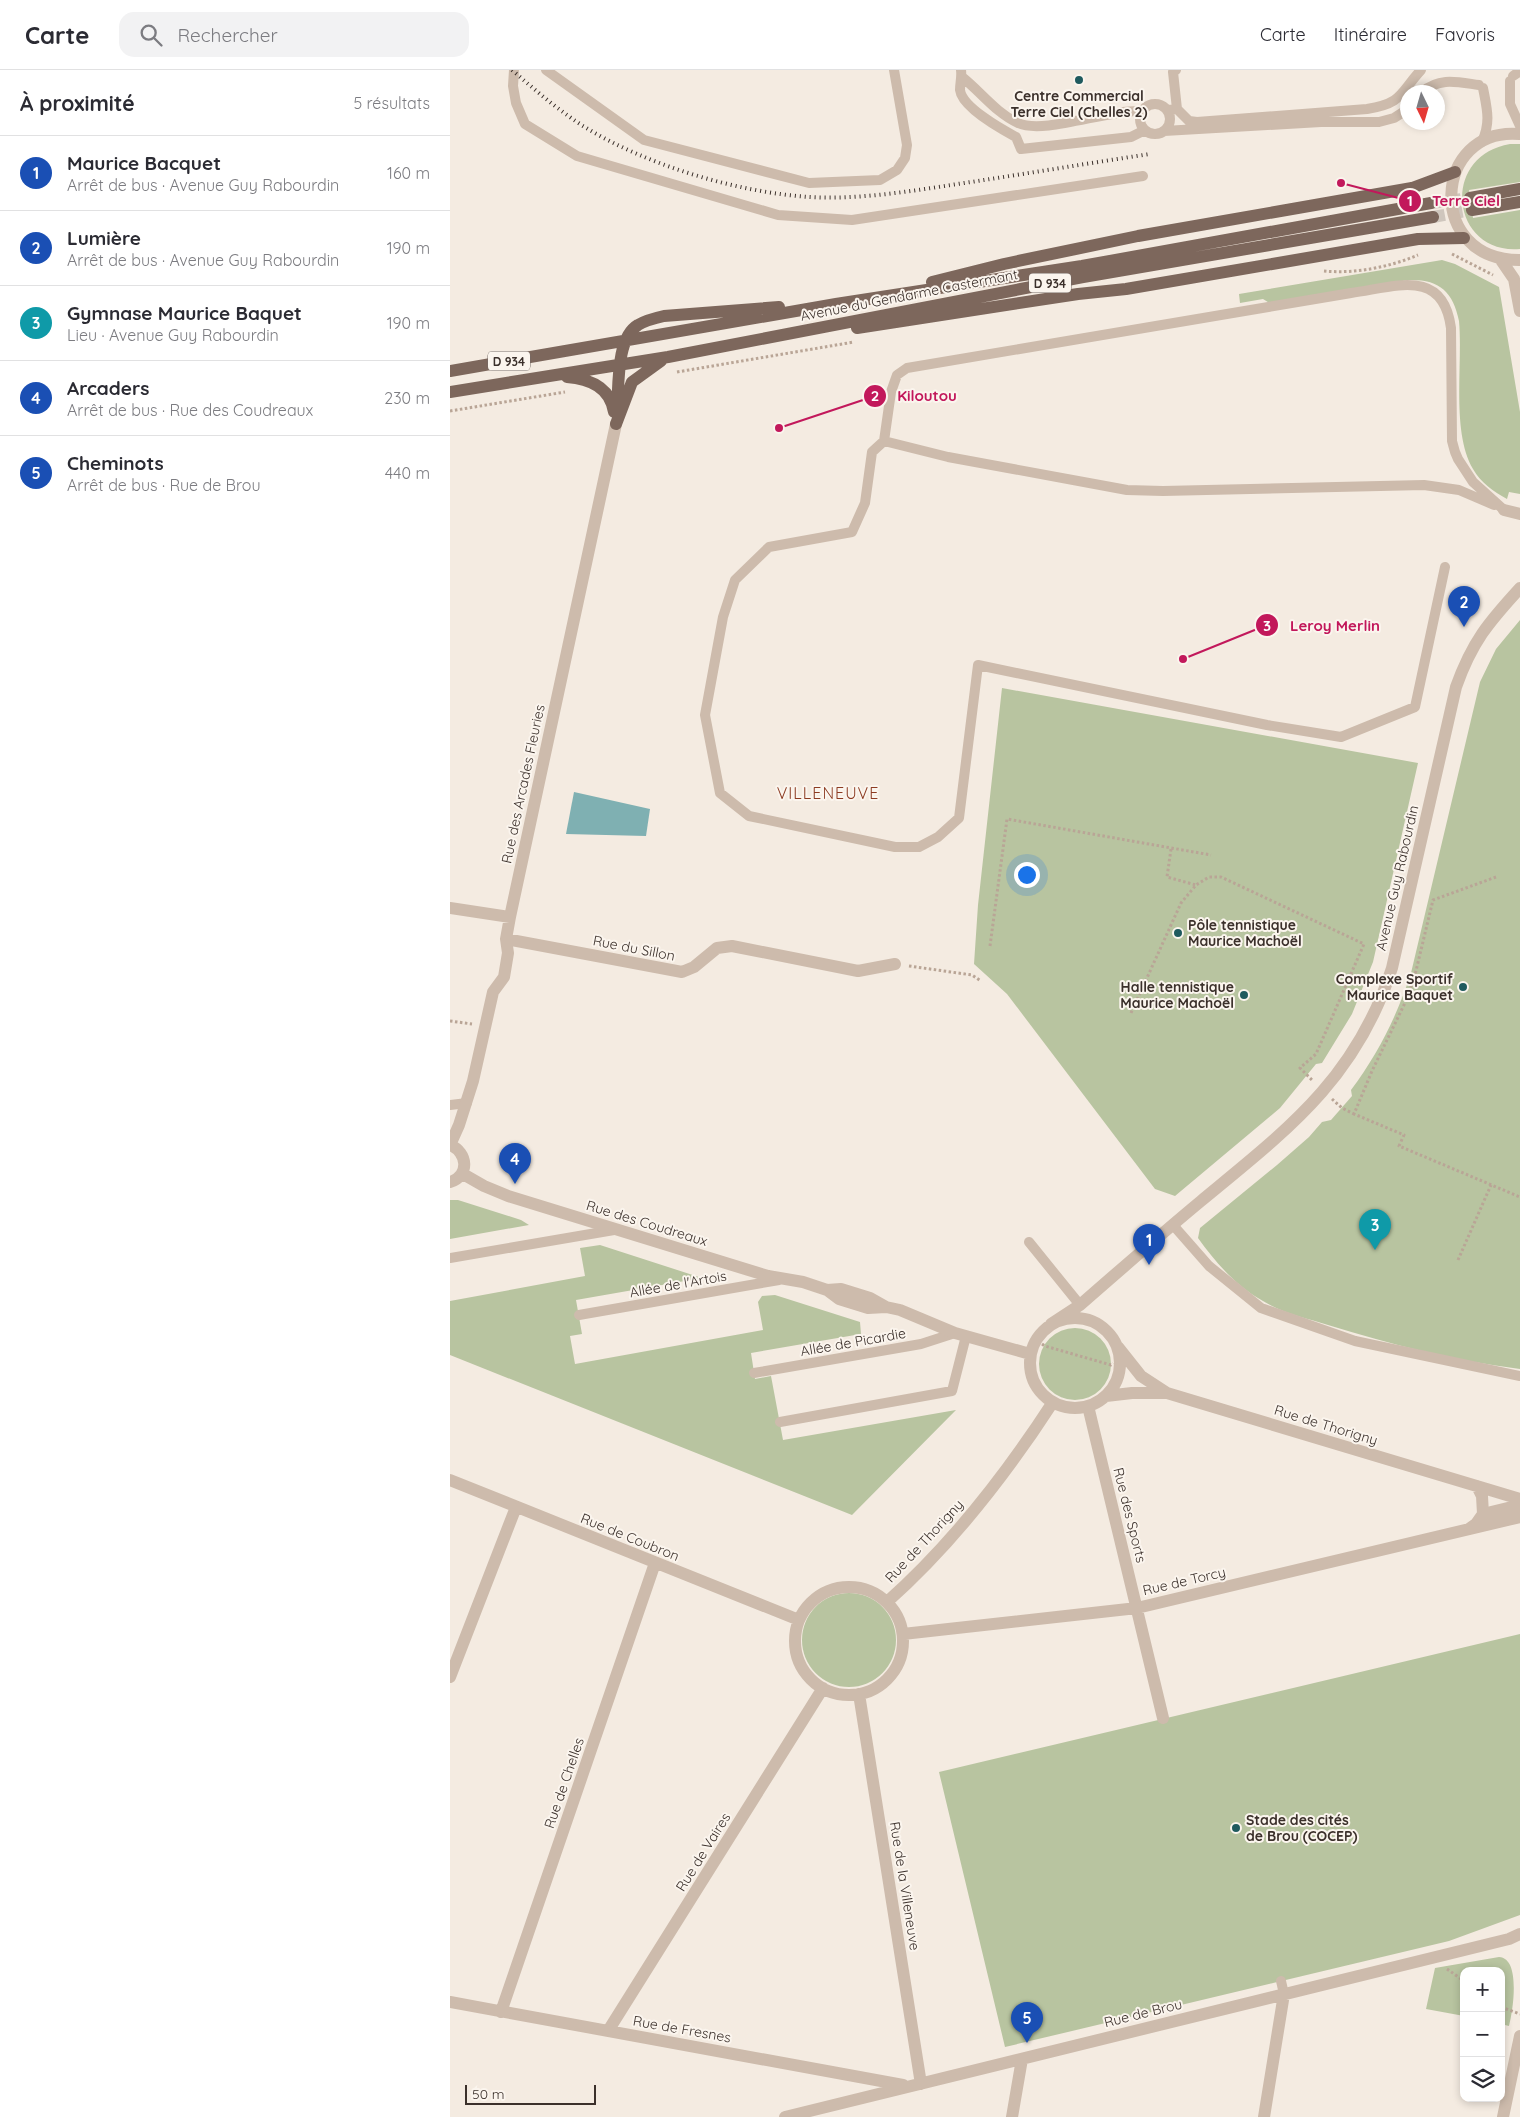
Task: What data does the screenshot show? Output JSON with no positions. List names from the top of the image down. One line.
{"streets":{"main road":["D 934","Avenue du Gendarme Castermant"],"street":["Rue des Arcades Fleuries","Avenue Guy Rabourdin","Rue du Sillon","Rue des Coudreaux","Rue de Thorigny","Rue des Sports","Rue de Coubron","Rue de Torcy","Rue de Chelles","Rue de Vaires","Rue de la Villeneuve","Rue de Brou","Rue de Fresnes"],"lane":["Allée de l'Artois","Allée de Picardie"]},"crossings":[["Rue des Arcades Fleuries","Rue du Sillon"],["Rue des Coudreaux","Allée de l'Artois"],["Rue des Coudreaux","Allée de Picardie"],["Rue de Thorigny","Rue de Coubron"],["Rue de Thorigny","Rue de Torcy"],["Rue de Thorigny","Rue de Vaires"],["Rue de Thorigny","Rue de la Villeneuve"],["Rue des Sports","Rue de Torcy"],["Rue de Coubron","Rue de Torcy"],["Rue de Coubron","Rue de Chelles"],["Rue de Coubron","Rue de Vaires"],["Rue de Coubron","Rue de la Villeneuve"],["Rue de Torcy","Rue de Vaires"],["Rue de Torcy","Rue de la Villeneuve"],["Rue de Chelles","Rue de Fresnes"],["Rue de Vaires","Rue de la Villeneuve"],["Rue de Vaires","Rue de Fresnes"],["Rue de la Villeneuve","Rue de Brou"],["Rue de la Villeneuve","Rue de Fresnes"],["Rue de Brou","Rue de Fresnes"]],"districts":["VILLENEUVE"],"places":["Centre Commercial Terre Ciel (Chelles 2)","Terre Ciel","Kiloutou","Leroy Merlin","Pôle tennistique Maurice Machoël","Complexe Sportif Maurice Baquet","Halle tennistique Maurice Machoël","Stade des cités de Brou (COCEP)"],"scale_bar":"50 m","north":"bottom","page":{"header":"Carte","search":"Rechercher","nav":["Carte","Itinéraire","Favoris"],"heading":["À proximité","5 résultats"],"list":[{"mark":"1","name":"Maurice Bacquet","note":"Arrêt de bus · Avenue Guy Rabourdin","value":"160 m"},{"mark":"2","name":"Lumière","note":"Arrêt de bus · Avenue Guy Rabourdin","value":"190 m"},{"mark":"3","name":"Gymnase Maurice Baquet","note":"Lieu · Avenue Guy Rabourdin","value":"190 m"},{"mark":"4","name":"Arcaders","note":"Arrêt de bus · Rue des Coudreaux","value":"230 m"},{"mark":"5","name":"Cheminots","note":"Arrêt de bus · Rue de Brou","value":"440 m"}],"pins":["2","4","3","1","5"],"map_buttons":["+","−"],"scale":"50 m"}}
